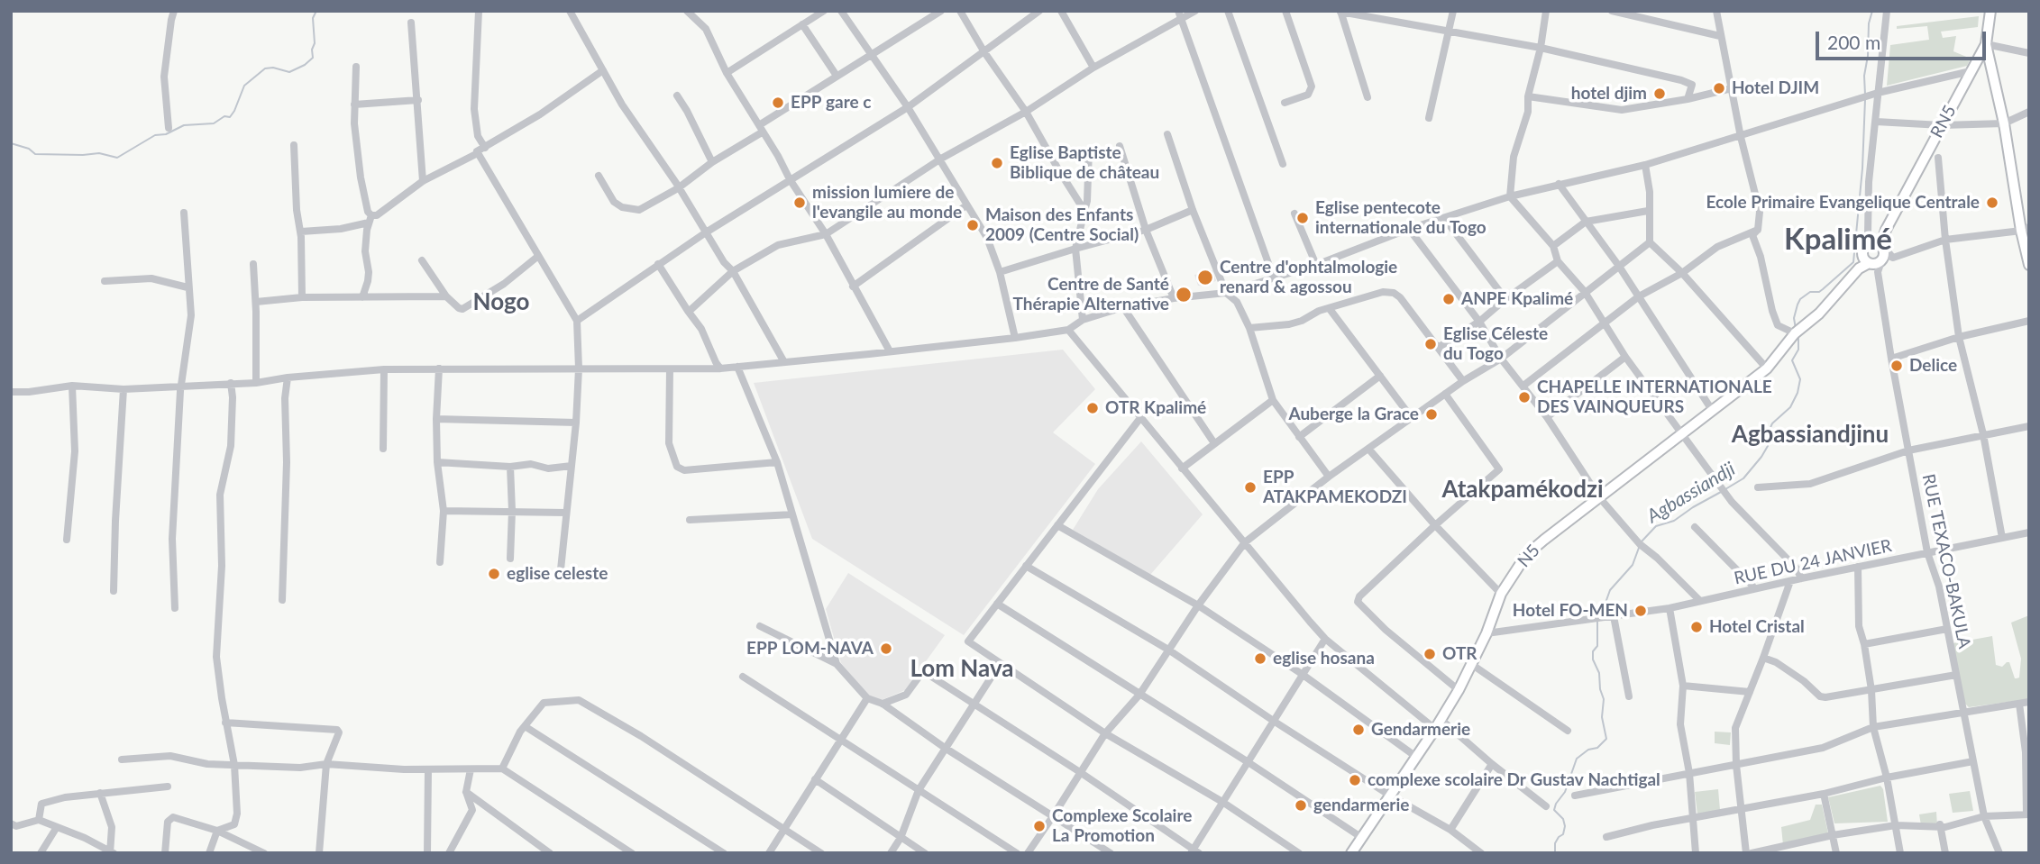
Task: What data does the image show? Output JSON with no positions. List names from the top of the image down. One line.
{"streets":{"main road":["RN5","N5"],"street":["RUE TEXACO-BAKULA","RUE DU 24 JANVIER"]},"crossings":[["RN5","N5"],["N5","RUE DU 24 JANVIER"],["RUE TEXACO-BAKULA","RUE DU 24 JANVIER"]],"districts":["Kpalimé","Nogo","Agbassiandjinu","Atakpamékodzi","Lom Nava"],"water":["Agbassiandji"],"places":["Hotel DJIM","hotel djim","EPP gare c","Eglise Baptiste Biblique de château","mission lumiere de l'evangile au monde","Ecole Primaire Evangelique Centrale","Eglise pentecote internationale du Togo","Maison des Enfants 2009 (Centre Social)","Centre d'ophtalmologie renard & agossou","Centre de Santé Thérapie Alternative","ANPE Kpalimé","Eglise Céleste du Togo","Delice","CHAPELLE INTERNATIONALE DES VAINQUEURS","OTR Kpalimé","Auberge la Grace","EPP ATAKPAMEKODZI","eglise celeste","Hotel FO-MEN","Hotel Cristal","EPP LOM-NAVA","OTR","eglise hosana","Gendarmerie","complexe scolaire Dr Gustav Nachtigal","gendarmerie","Complexe Scolaire La Promotion"],"scale_bar":"200 m"}
